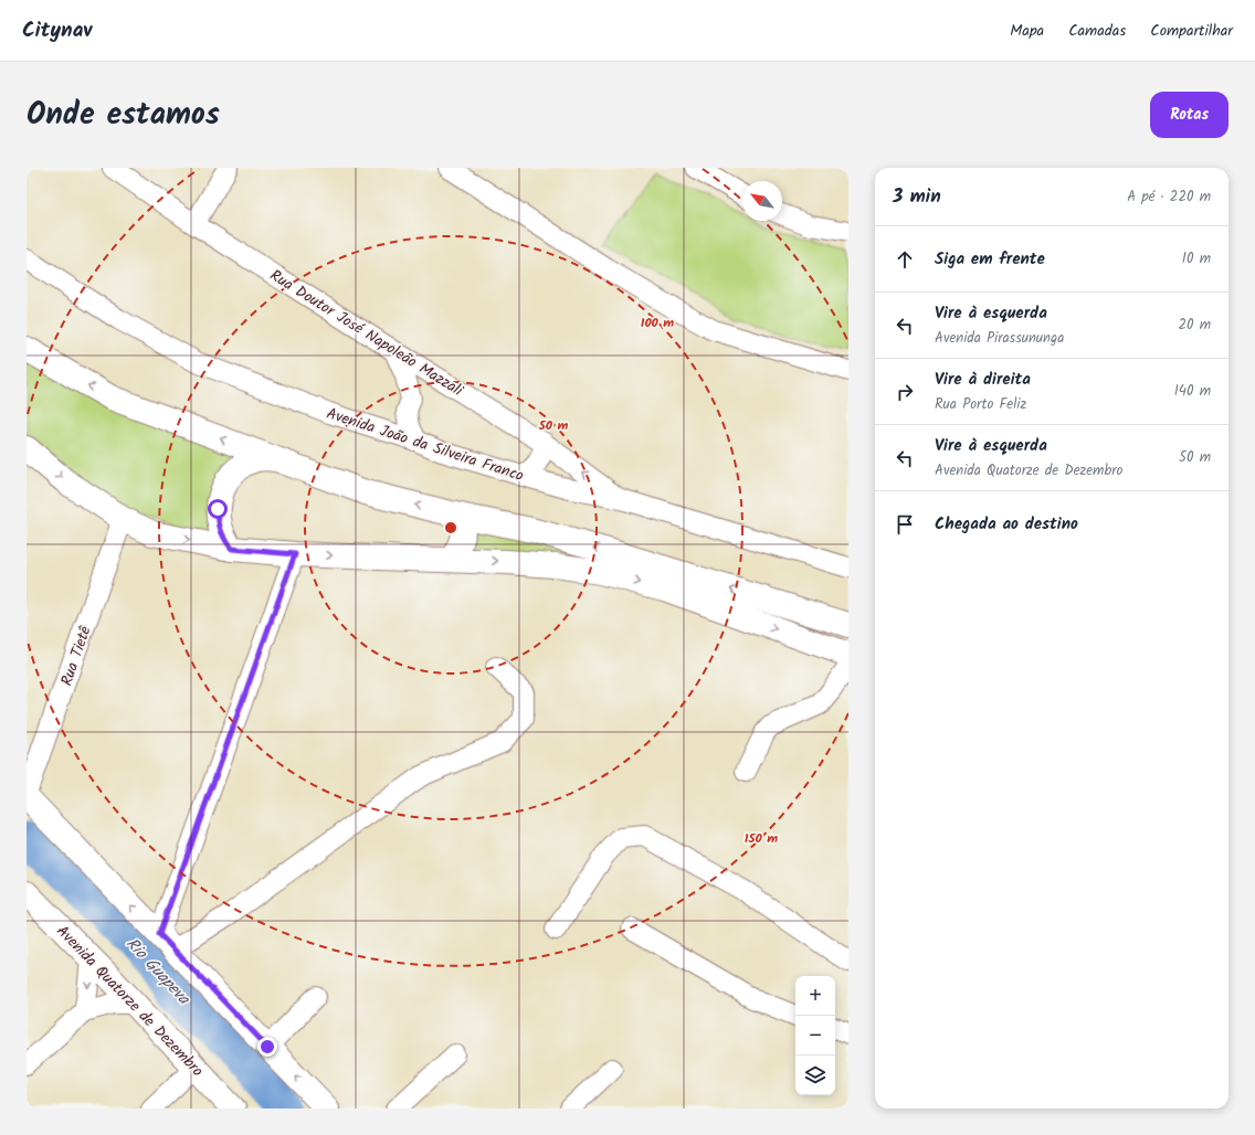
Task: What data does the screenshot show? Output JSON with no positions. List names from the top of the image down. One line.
{"streets":{"main road":["Avenida Quatorze de Dezembro"],"street":["Rua Doutor José Napoleão Mazzali","Avenida João da Silveira Franco","Rua Tietê"]},"crossings":[["Rua Doutor José Napoleão Mazzali","Avenida João da Silveira Franco"]],"water":["Rio Guapeva"],"north":"top left","page":{"header":"Citynav","nav":["Mapa","Camadas","Compartilhar"],"title":"Onde estamos","buttons":"Rotas","heading":["3 min","A pé · 220 m"],"list":[["Siga em frente","10 m"],["Vire à esquerda","Avenida Pirassununga","20 m"],["Vire à direita","Rua Porto Feliz","140 m"],["Vire à esquerda","Avenida Quatorze de Dezembro","50 m"],"Chegada ao destino"],"map_buttons":["+","−"]},"rings":["100 m","50 m","150 m"]}
